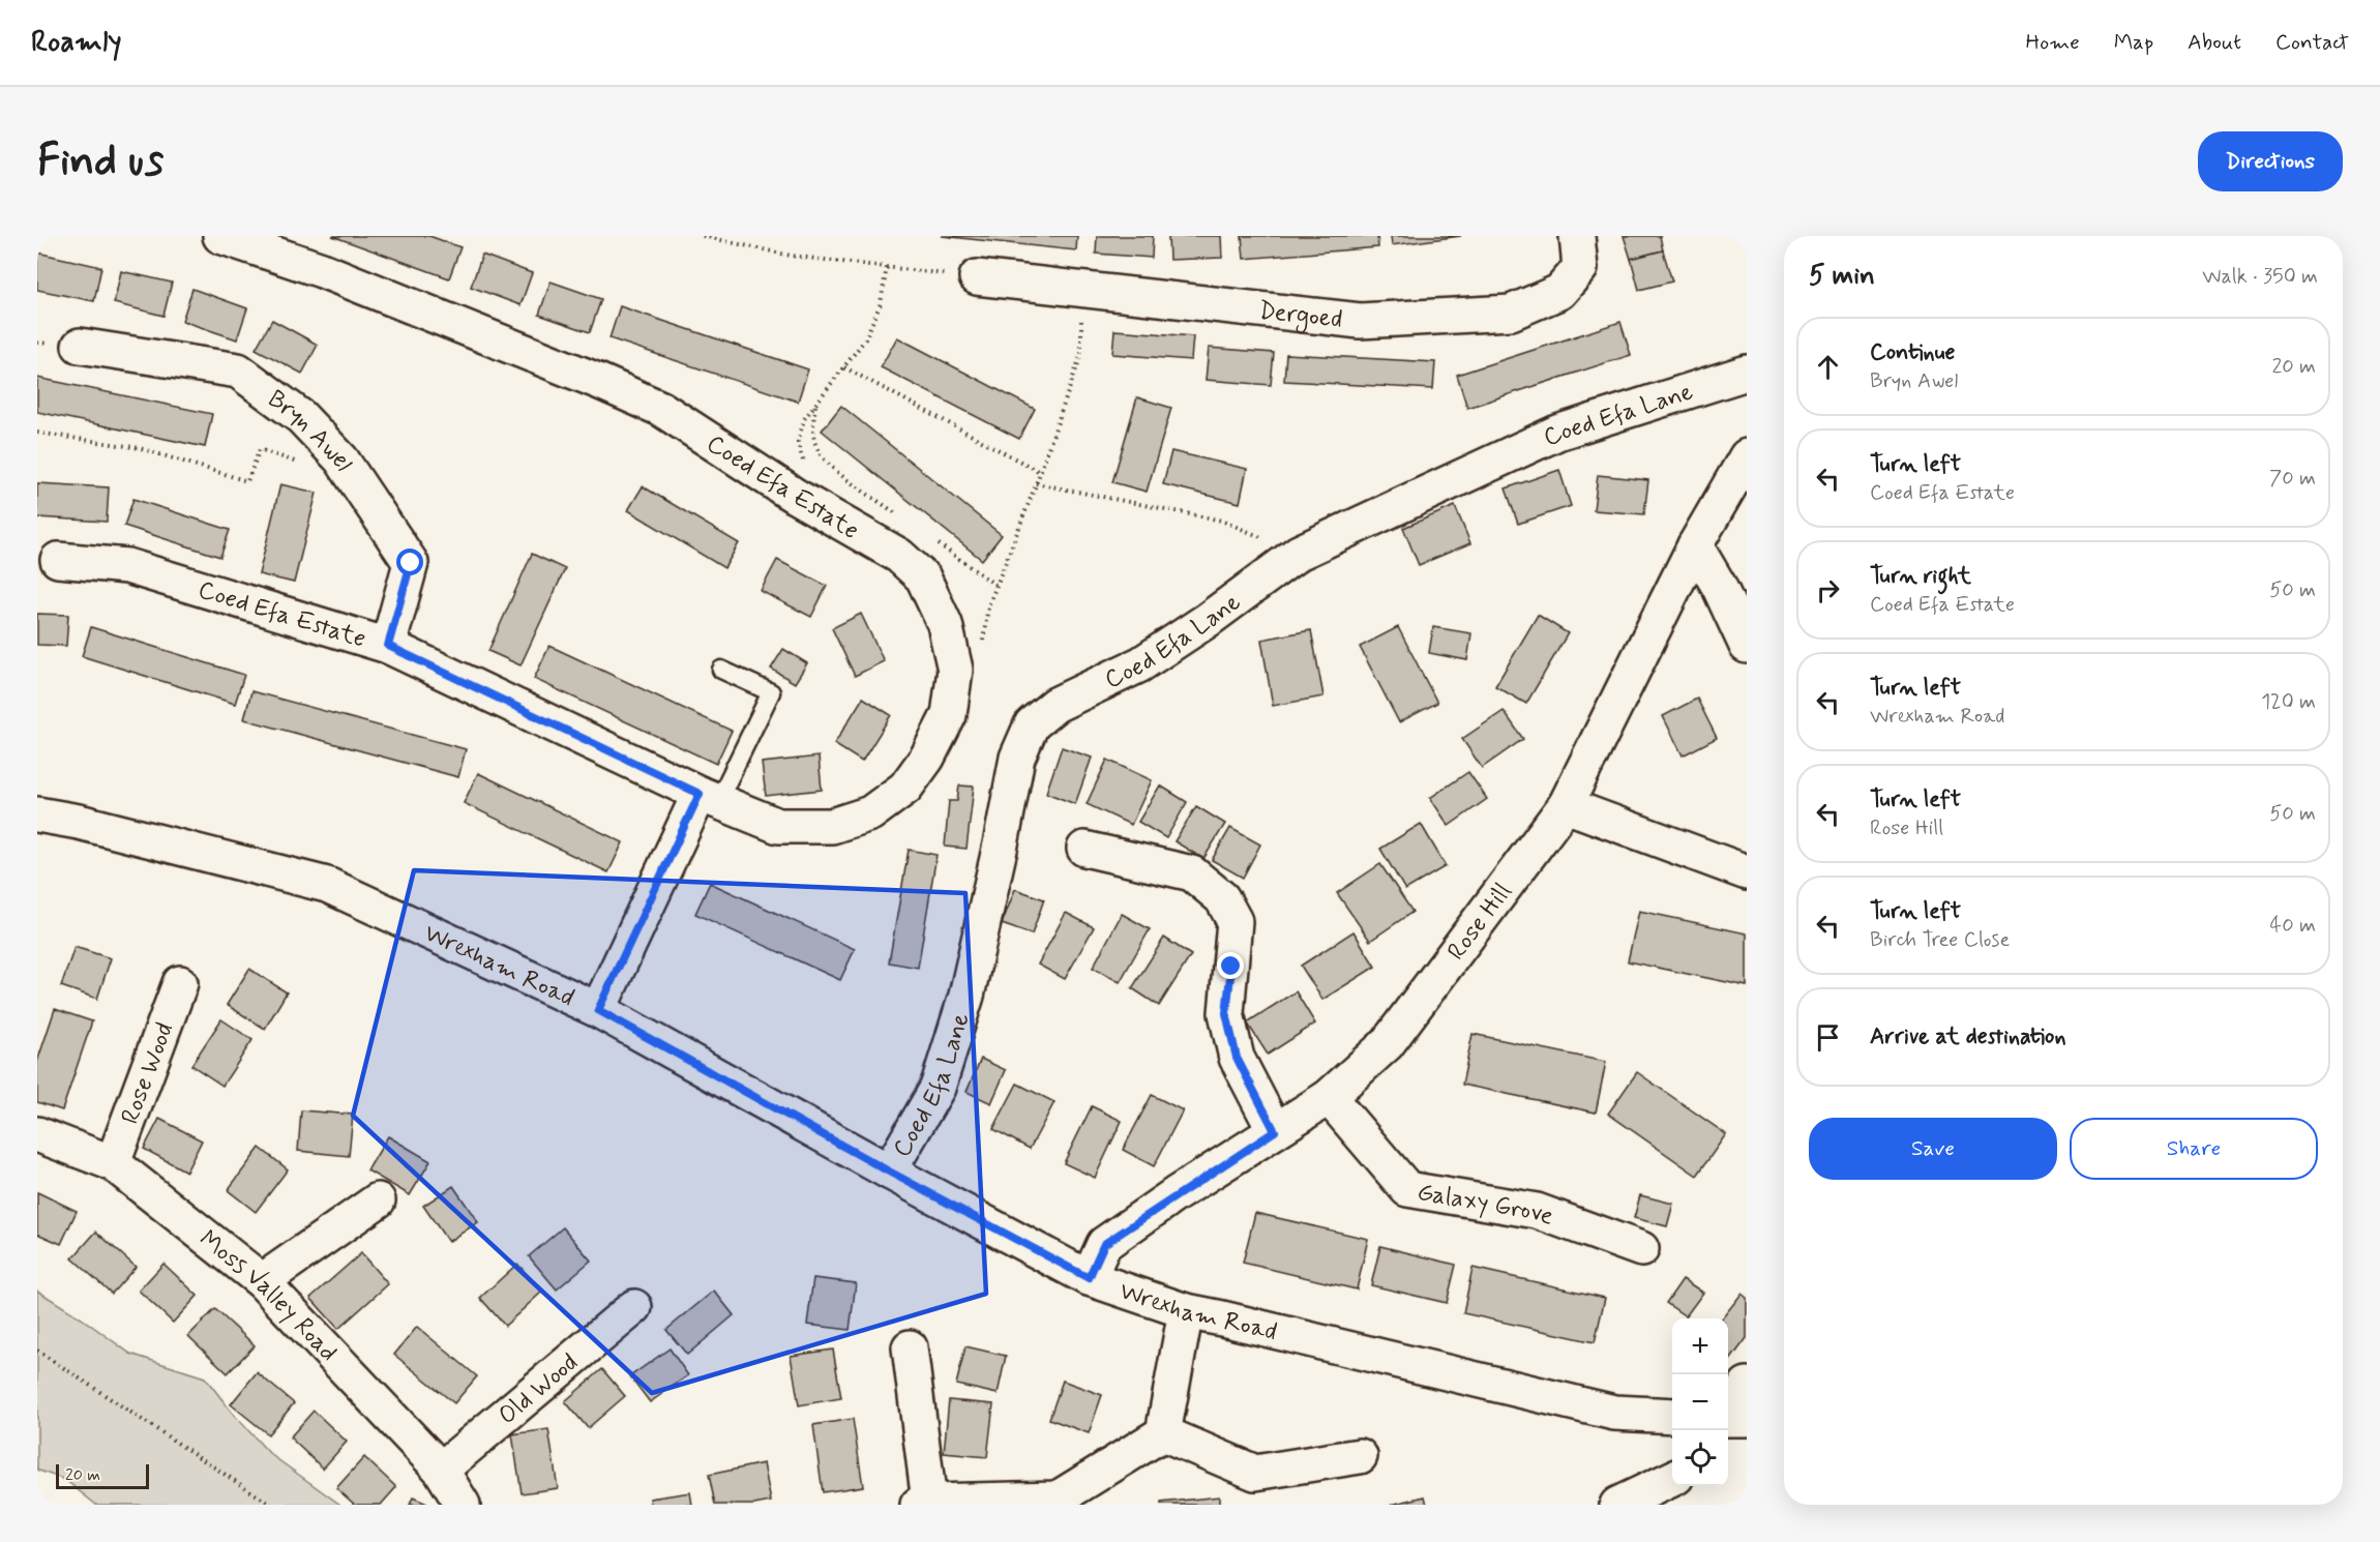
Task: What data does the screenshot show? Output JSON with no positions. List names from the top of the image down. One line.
{"streets":{"street":["Dergoed","Coed Efa Lane","Bryn Awel","Coed Efa Estate","Rose Hill","Wrexham Road","Rose Wood","Galaxy Grove","Moss Valley Road","Old Wood"]},"crossings":[["Coed Efa Lane","Wrexham Road"],["Bryn Awel","Coed Efa Estate"],["Rose Hill","Wrexham Road"],["Rose Hill","Galaxy Grove"],["Rose Wood","Moss Valley Road"],["Moss Valley Road","Old Wood"]],"scale_bar":"20 m","page":{"header":"Roamly","nav":["Home","Map","About","Contact"],"buttons":["Directions",["Save","Share"]],"title":"Find us","heading":["5 min","Walk · 350 m"],"list":[["Continue","Bryn Awel","20 m"],["Turn left","Coed Efa Estate","70 m"],["Turn right","Coed Efa Estate","50 m"],["Turn left","Wrexham Road","120 m"],["Turn left","Rose Hill","50 m"],["Turn left","Birch Tree Close","40 m"],"Arrive at destination"],"map_buttons":["+","−"],"scale":"20 m"}}
